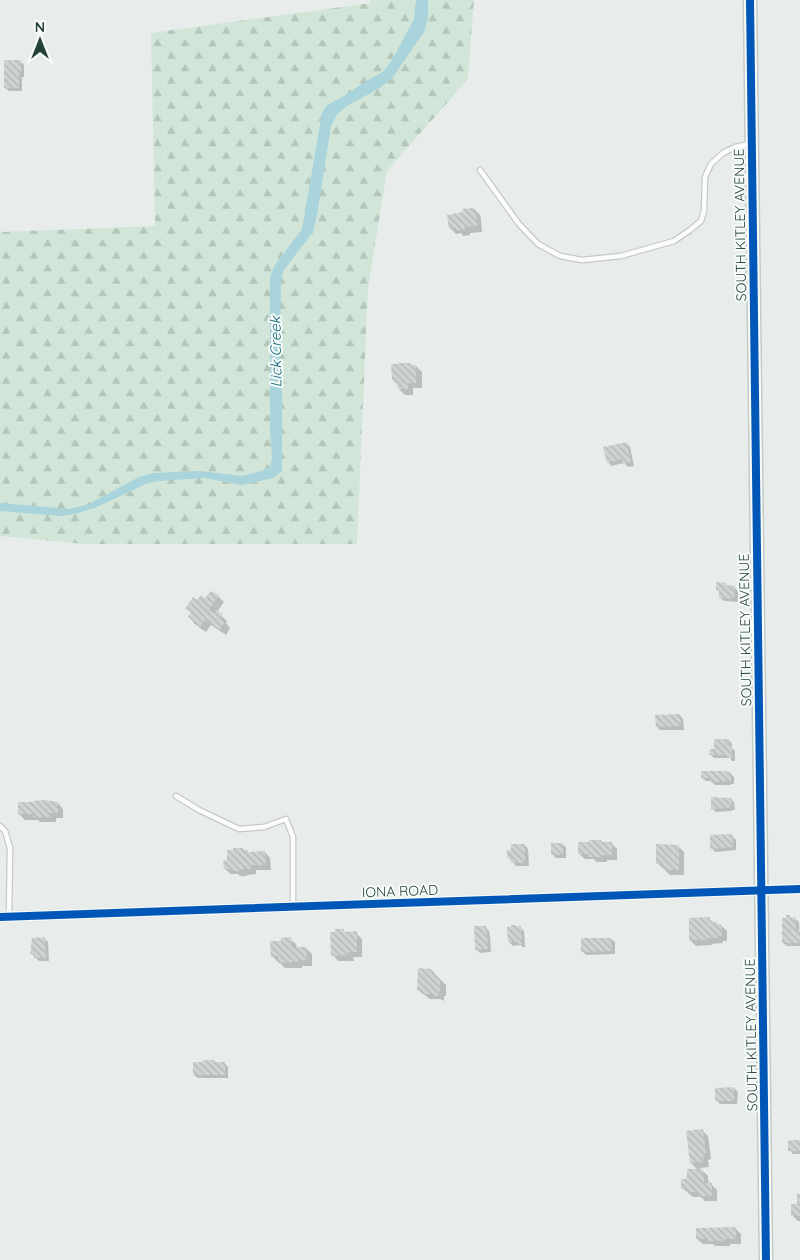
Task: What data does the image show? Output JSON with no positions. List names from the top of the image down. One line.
{"streets":{"street":["SOUTH KITLEY AVENUE","IONA ROAD"]},"crossings":[["SOUTH KITLEY AVENUE","IONA ROAD"]],"water":["Lick Creek"],"north":"top"}
